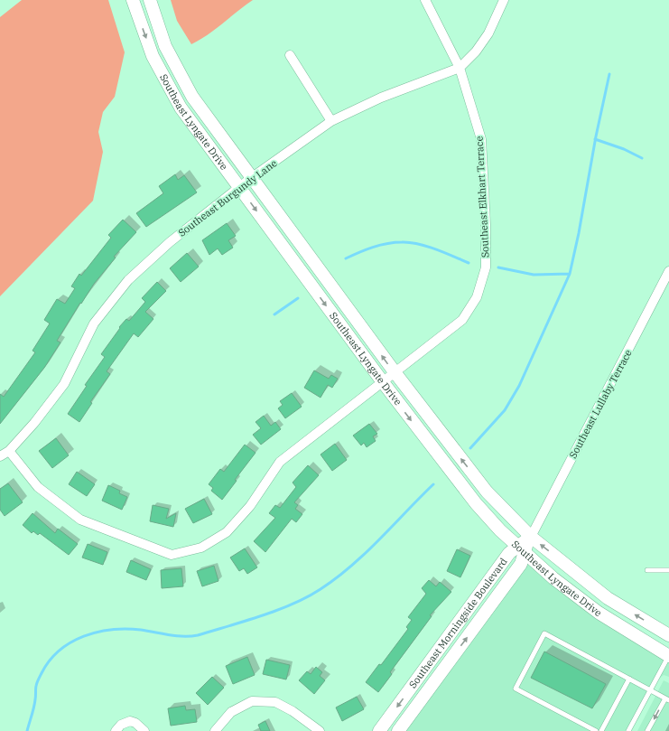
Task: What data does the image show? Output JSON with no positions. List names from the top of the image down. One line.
{"streets":{"street":["Southeast Lyngate Drive","Southeast Elkhart Terrace","Southeast Burgundy Lane","Southeast Lullaby Terrace","Southeast Morningside Boulevard"]},"crossings":[["Southeast Lyngate Drive","Southeast Elkhart Terrace"],["Southeast Lyngate Drive","Southeast Burgundy Lane"],["Southeast Lyngate Drive","Southeast Lullaby Terrace"],["Southeast Lyngate Drive","Southeast Morningside Boulevard"],["Southeast Elkhart Terrace","Southeast Burgundy Lane"],["Southeast Lullaby Terrace","Southeast Morningside Boulevard"]]}
